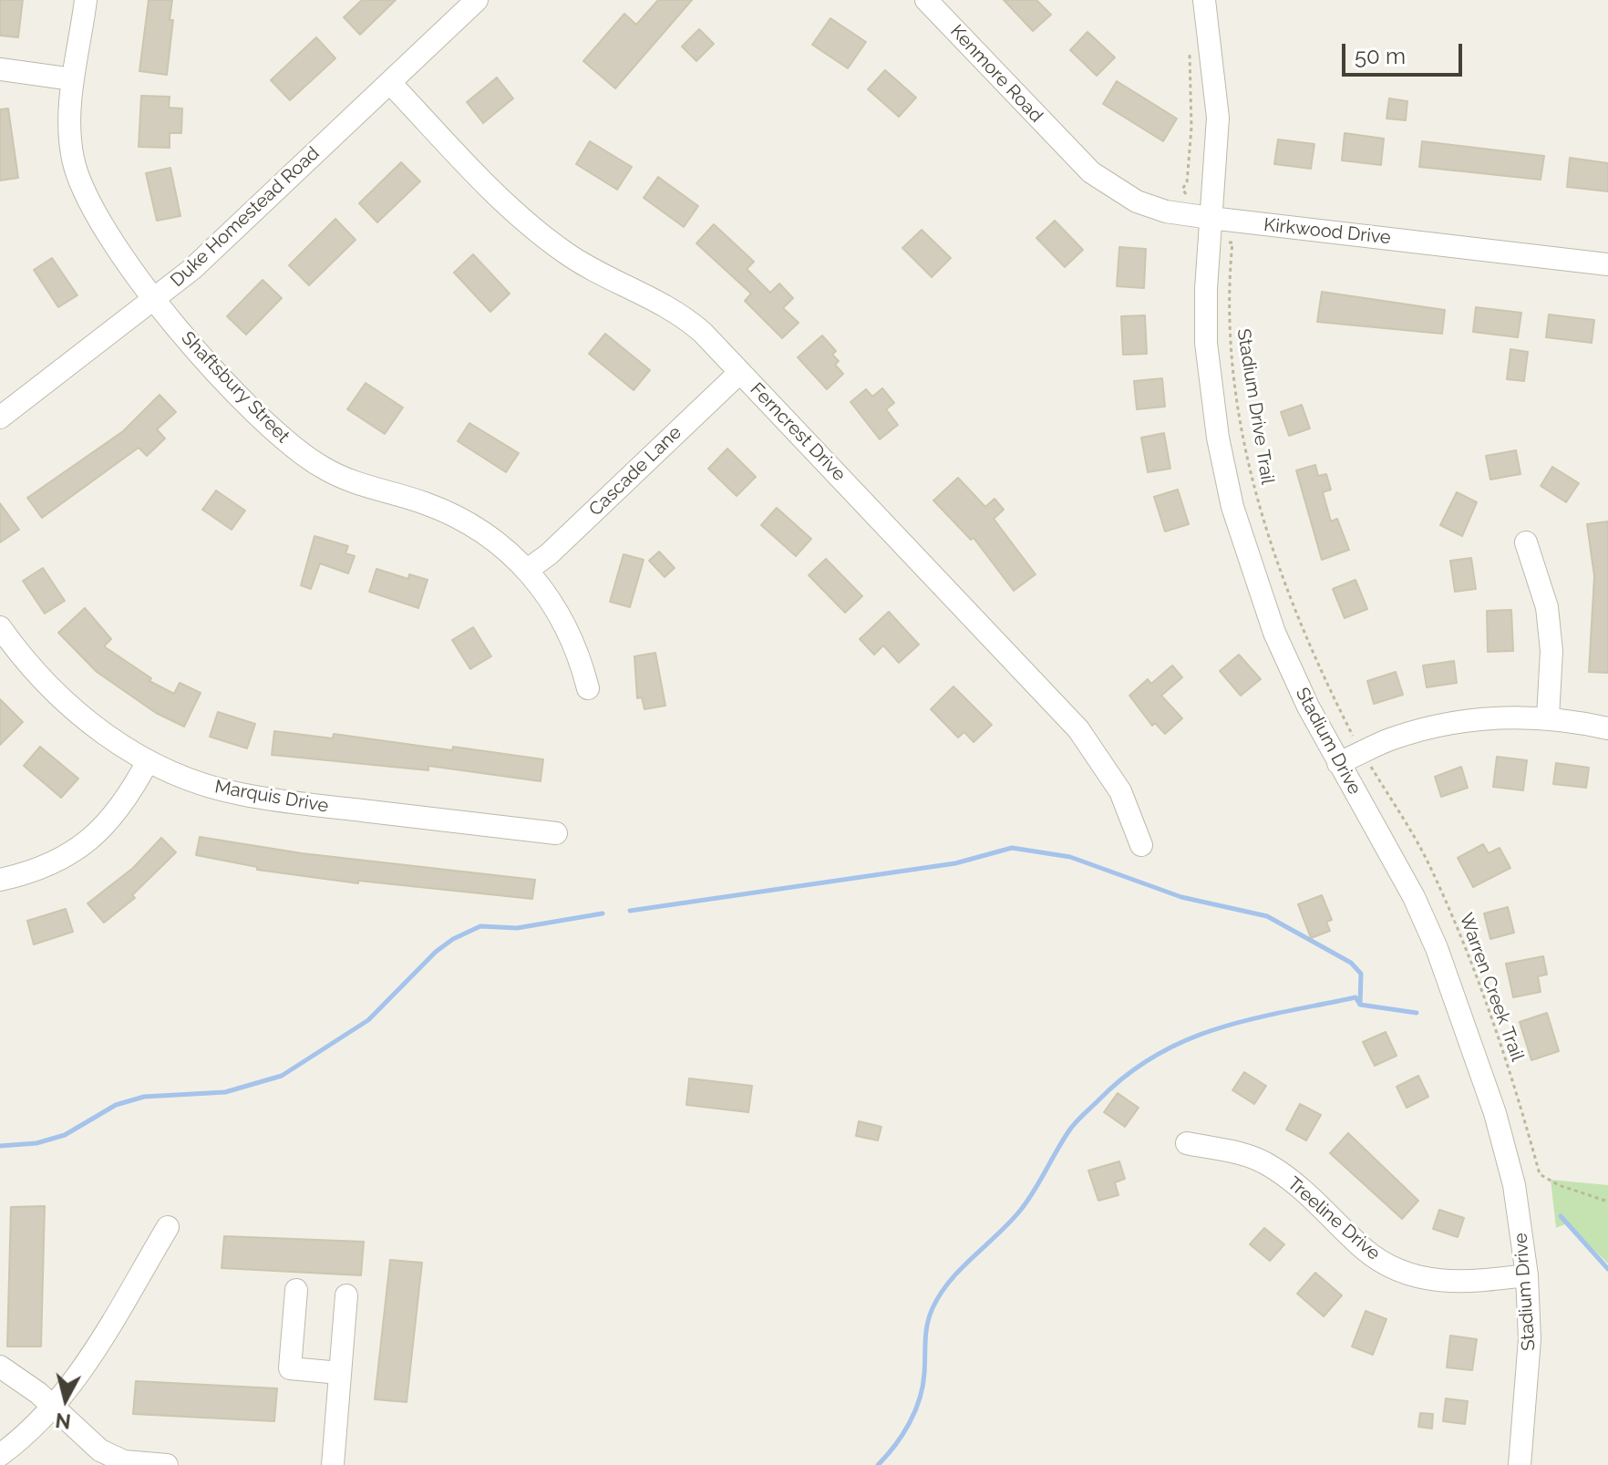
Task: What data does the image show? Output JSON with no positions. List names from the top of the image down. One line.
{"streets":{"street":["Kenmore Road","Duke Homestead Road","Kirkwood Drive","Shaftsbury Street","Ferncrest Drive","Cascade Lane","Stadium Drive","Marquis Drive","Treeline Drive"],"path":["Stadium Drive Trail","Warren Creek Trail"]},"crossings":[["Kenmore Road","Kirkwood Drive"],["Duke Homestead Road","Shaftsbury Street"],["Duke Homestead Road","Ferncrest Drive"],["Kirkwood Drive","Stadium Drive Trail"],["Kirkwood Drive","Stadium Drive"],["Shaftsbury Street","Cascade Lane"],["Stadium Drive Trail","Stadium Drive"],["Stadium Drive Trail","Warren Creek Trail"],["Ferncrest Drive","Cascade Lane"],["Stadium Drive","Treeline Drive"]],"scale_bar":"50 m","north":"bottom"}
